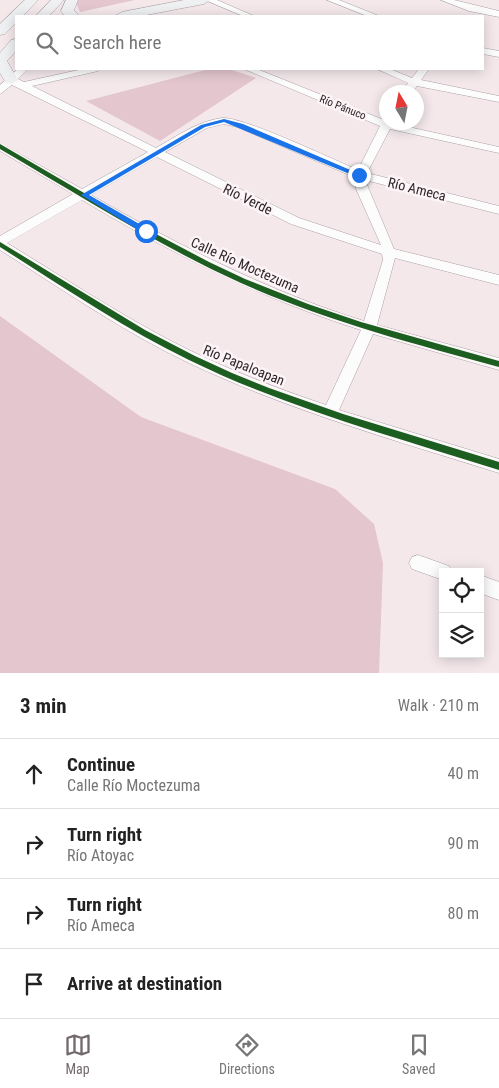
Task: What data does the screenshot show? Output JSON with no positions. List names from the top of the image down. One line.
{"streets":{"street":["Río Pánuco","Río Ameca","Río Verde","Calle Río Moctezuma","Río Papaloapan"]},"crossings":[["Río Ameca","Río Verde"]],"north":"top","page":{"search":"Search here","heading":["3 min","Walk · 210 m"],"list":[["Continue","Calle Río Moctezuma","40 m"],["Turn right","Río Atoyac","90 m"],["Turn right","Río Ameca","80 m"],"Arrive at destination"],"nav":["Map","Directions","Saved"]}}
